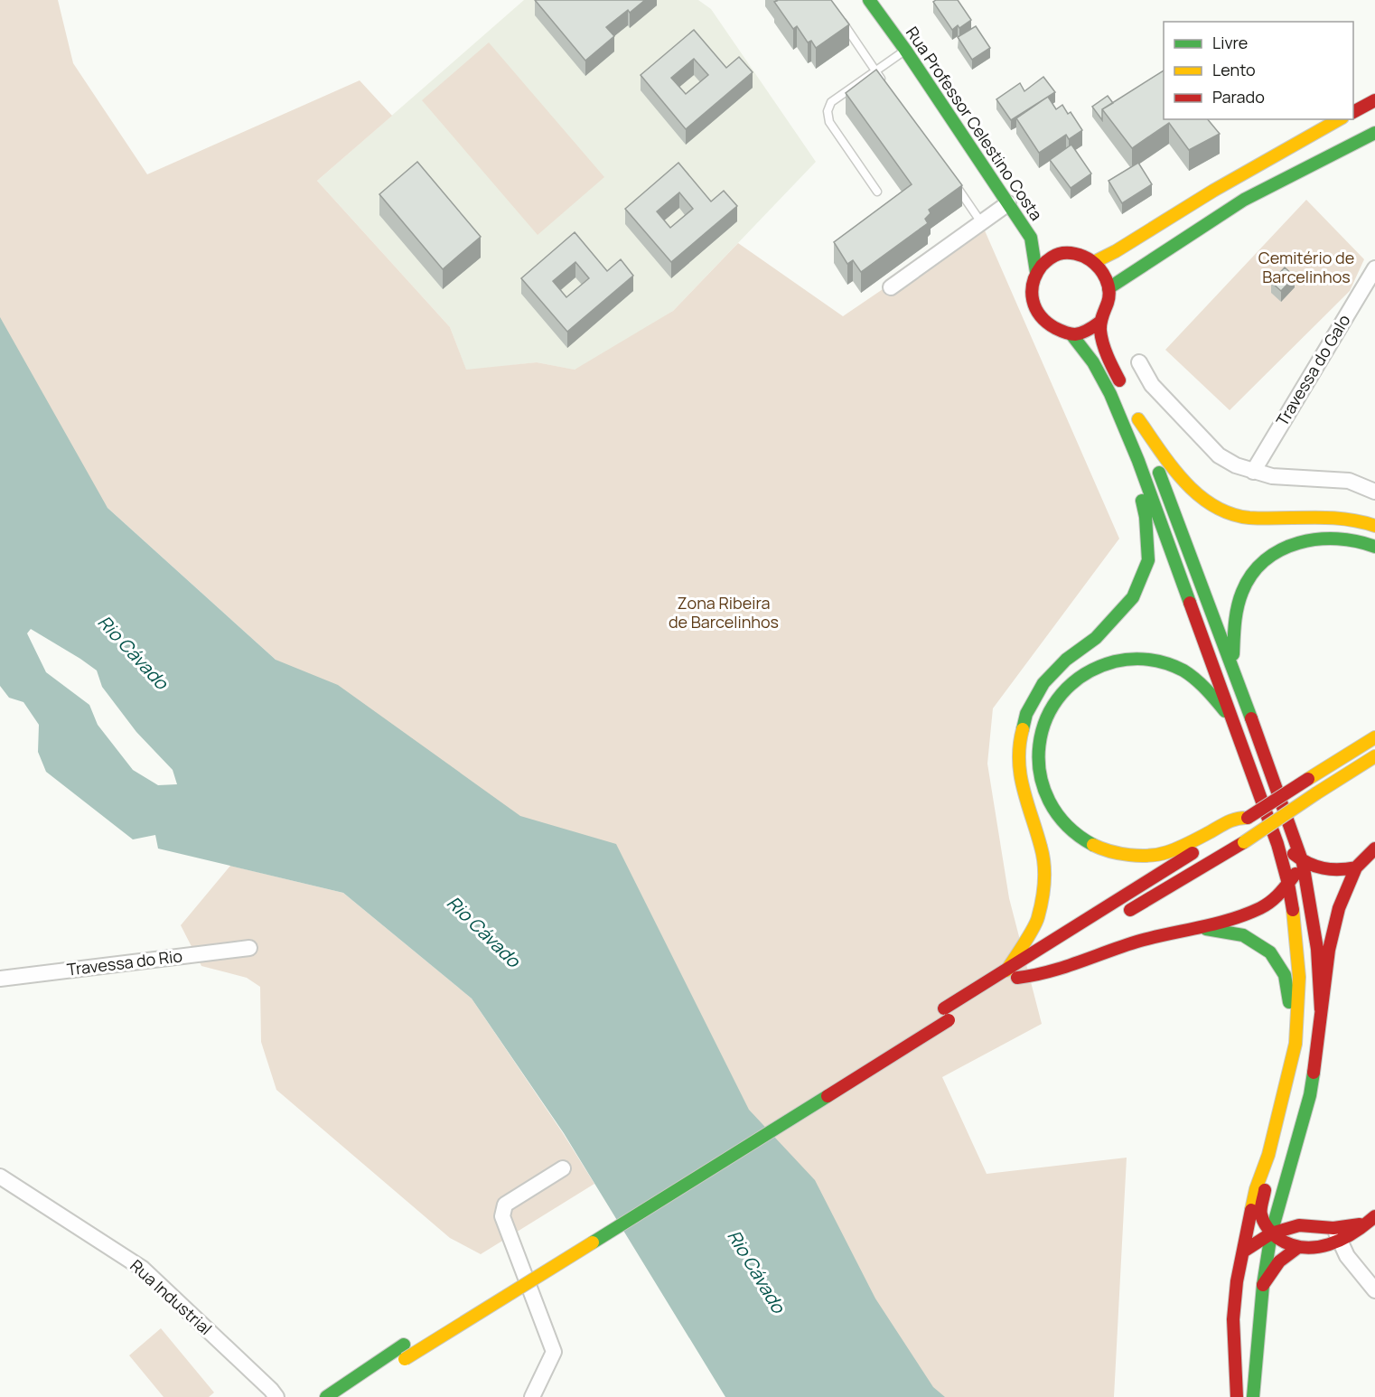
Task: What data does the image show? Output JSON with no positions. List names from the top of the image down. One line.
{"streets":{"main road":["Rua Professor Celestino Costa"],"street":["Travessa do Galo","Travessa do Rio","Rua Industrial"]},"water":["Rio Cávado"],"parks":["Cemitério de Barcelinhos","Zona Ribeira de Barcelinhos"],"legend":["Livre","Lento","Parado"]}
